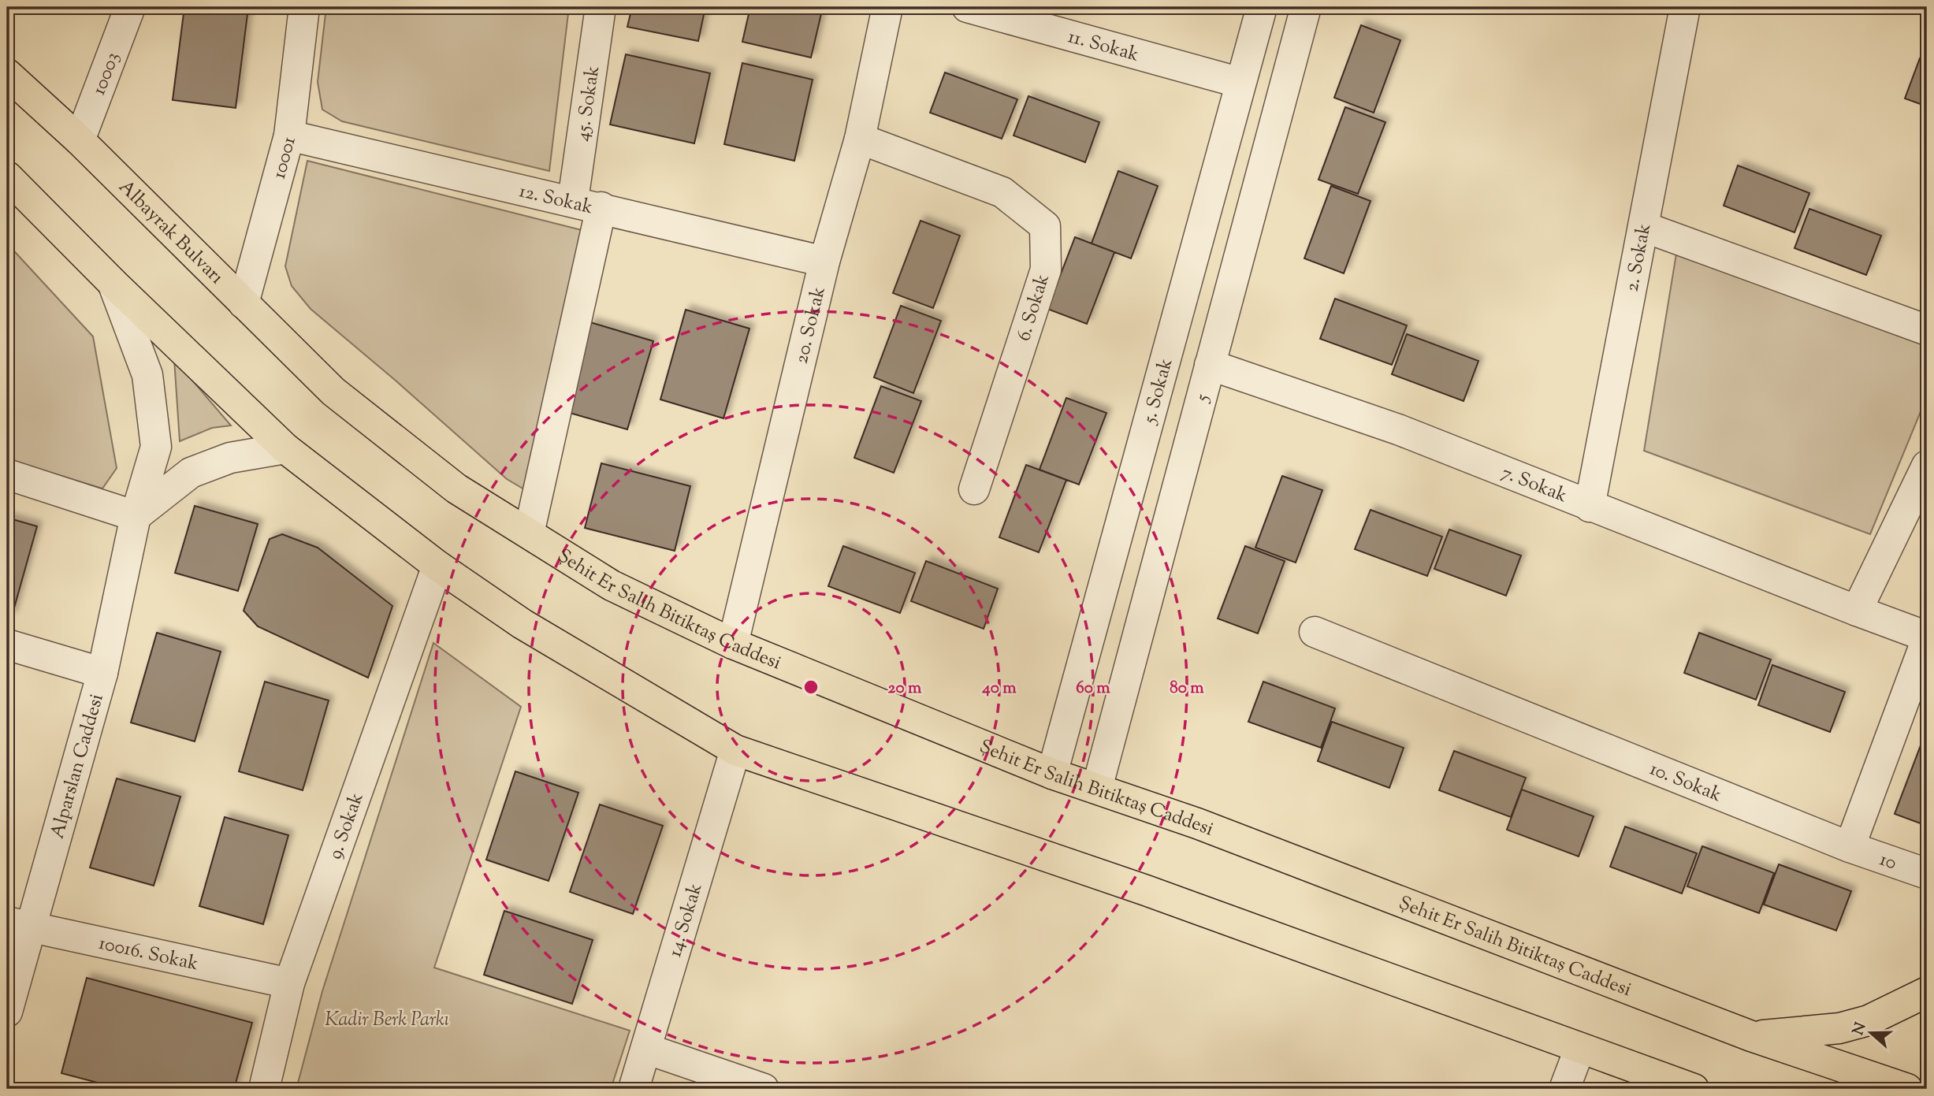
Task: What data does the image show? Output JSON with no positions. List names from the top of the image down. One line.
{"streets":{"main road":["Albayrak Bulvarı","Şehit Er Salih Bitiktaş Caddesi"],"street":["11. Sokak","10003","45. Sokak","10001","12. Sokak","2. Sokak","6. Sokak","20. Sokak","5. Sokak","5","7. Sokak","Alparslan Caddesi","10. Sokak","9. Sokak","10","14. Sokak","10016. Sokak"]},"crossings":[["11. Sokak","5. Sokak"],["10003","Albayrak Bulvarı"],["45. Sokak","12. Sokak"],["45. Sokak","Şehit Er Salih Bitiktaş Caddesi"],["10001","12. Sokak"],["10001","Albayrak Bulvarı"],["12. Sokak","20. Sokak"],["Albayrak Bulvarı","Şehit Er Salih Bitiktaş Caddesi"],["2. Sokak","7. Sokak"],["6. Sokak","20. Sokak"],["20. Sokak","Şehit Er Salih Bitiktaş Caddesi"],["5. Sokak","Şehit Er Salih Bitiktaş Caddesi"],["5","7. Sokak"],["5","Şehit Er Salih Bitiktaş Caddesi"],["Alparslan Caddesi","10016. Sokak"],["10. Sokak","10"],["9. Sokak","10016. Sokak"]],"parks":["Kadir Berk Parkı"],"north":"left","rings":["20 m","40 m","60 m","80 m"]}
